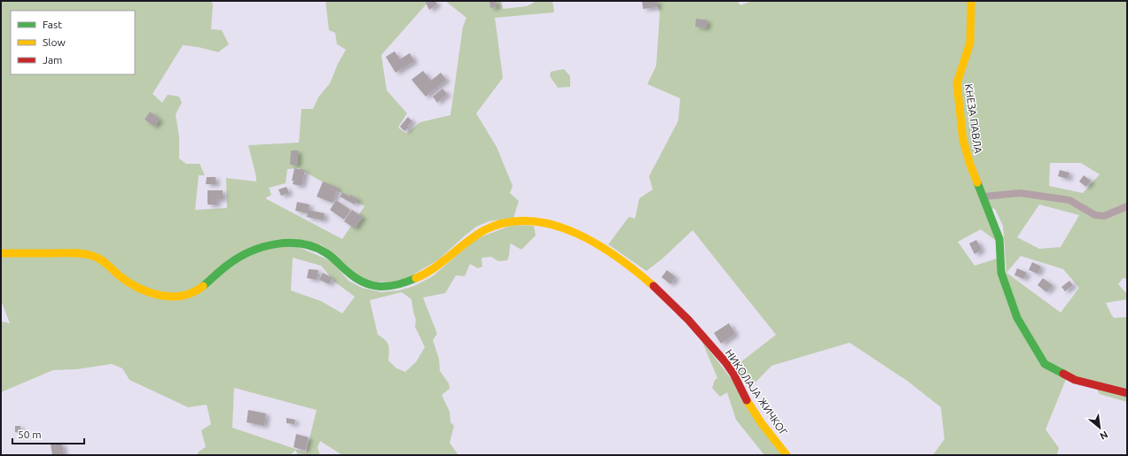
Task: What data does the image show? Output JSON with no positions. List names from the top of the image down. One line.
{"streets":{"street":["КНЕЗА ПАВЛА","НИКОЛАЈА ЖИЧКОГ"]},"legend":["Fast","Slow","Jam"],"scale_bar":"50 m","north":"bottom right"}
